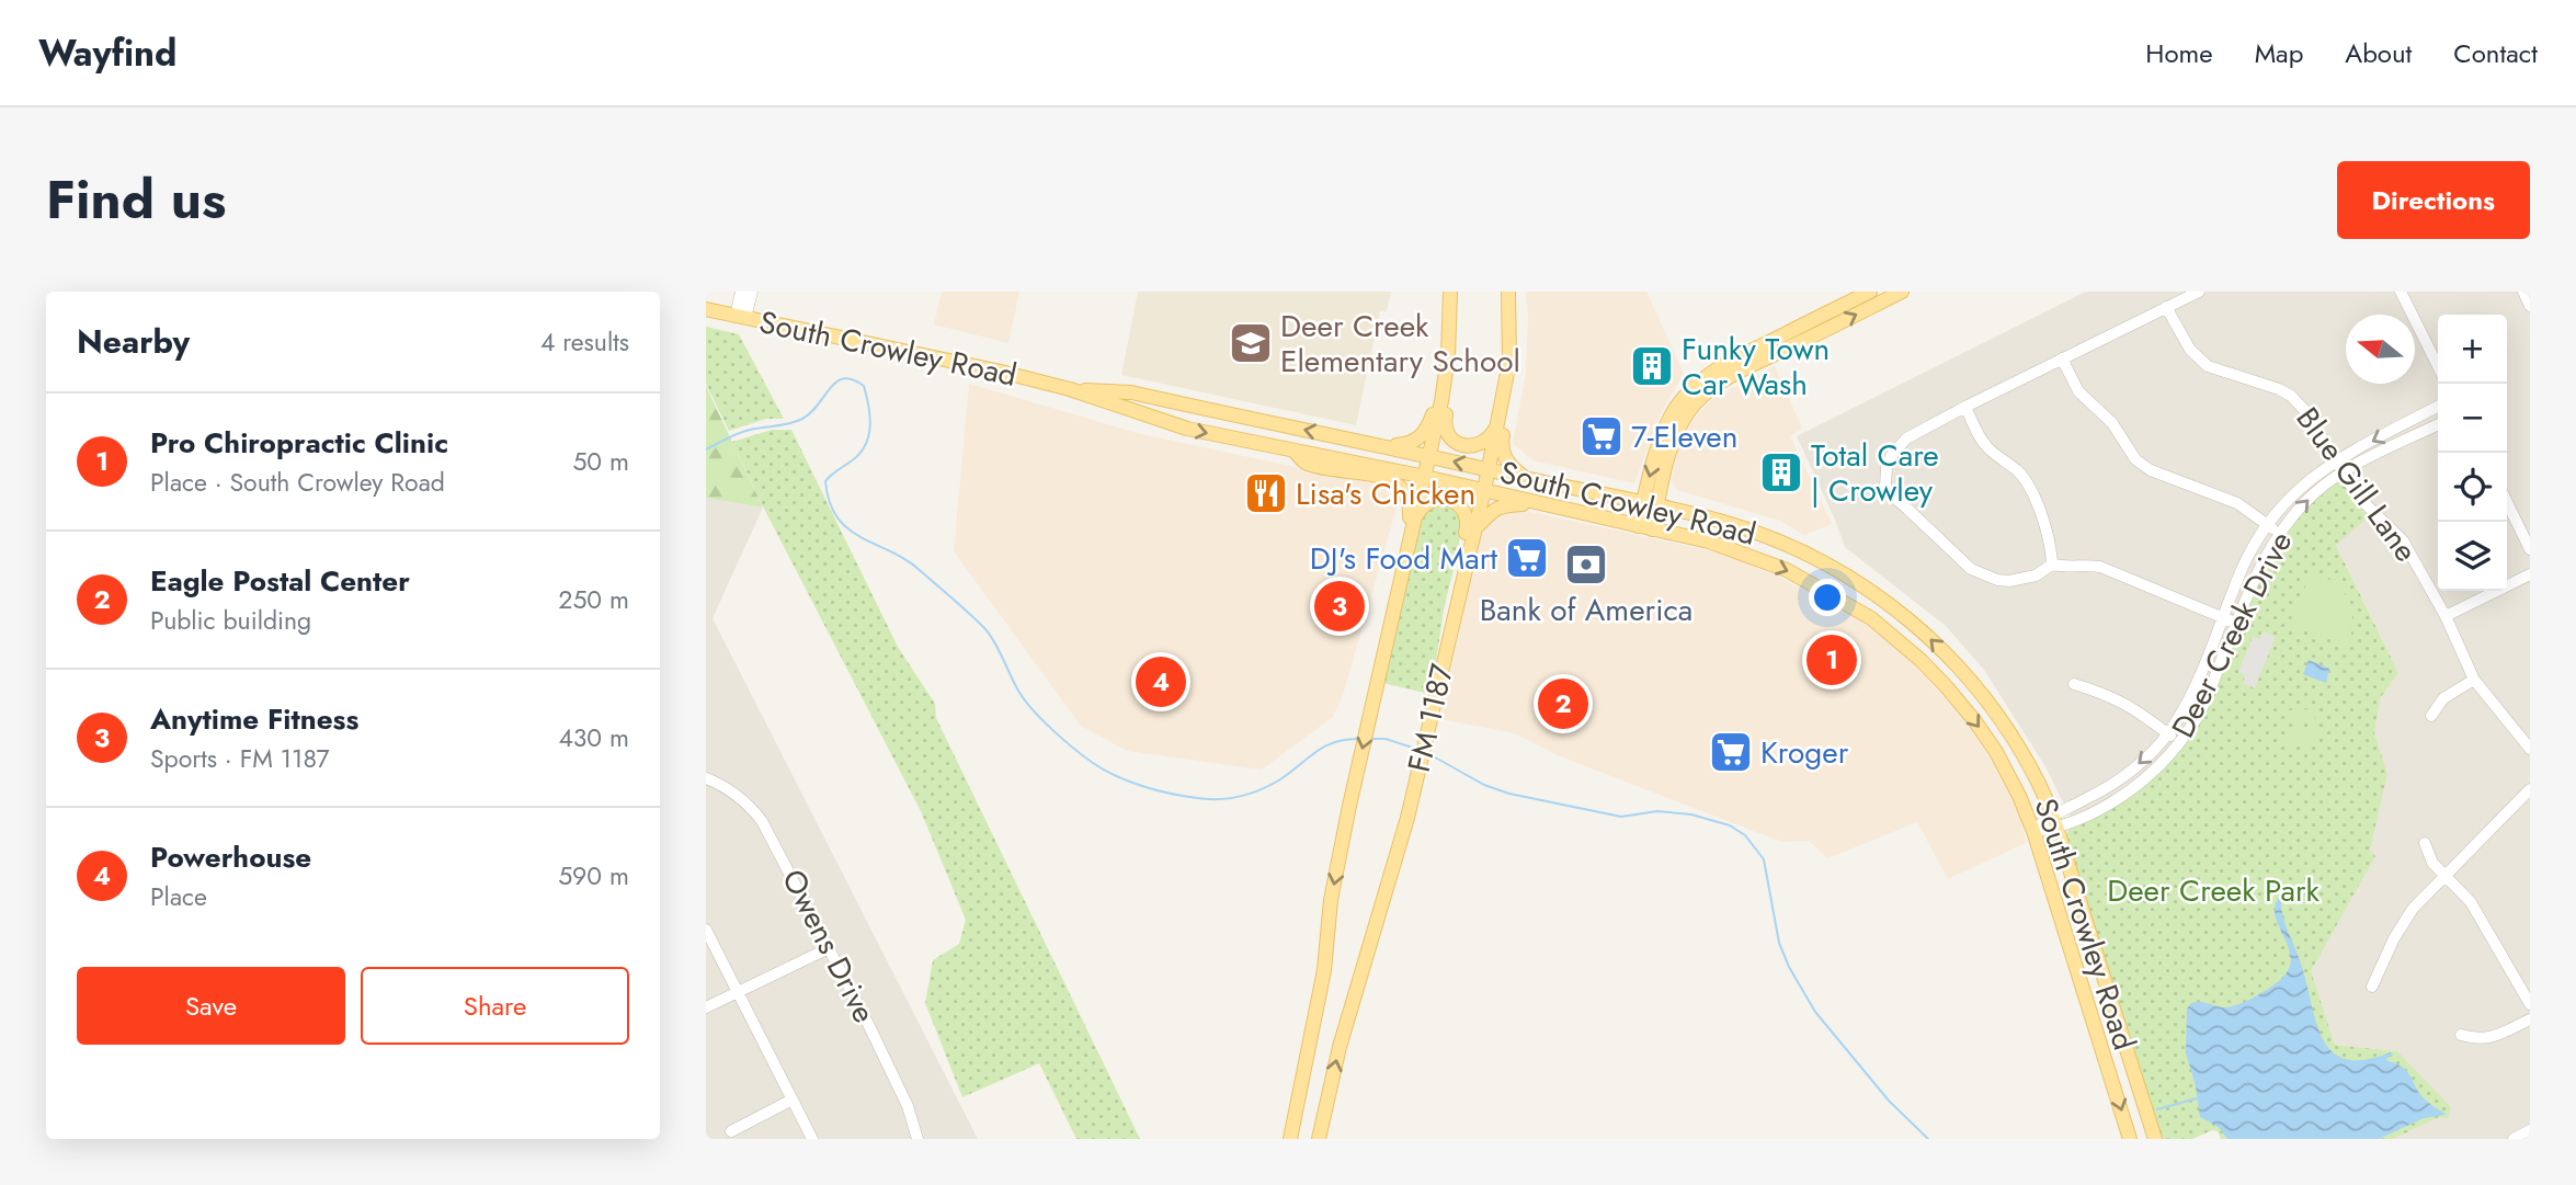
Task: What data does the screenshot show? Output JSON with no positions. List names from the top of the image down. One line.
{"streets":{"main road":["South Crowley Road","FM 1187"],"street":["Blue Gill Lane","Deer Creek Drive","Owens Drive"]},"crossings":[["South Crowley Road","Deer Creek Drive"],["South Crowley Road","FM 1187"],["Blue Gill Lane","Deer Creek Drive"]],"parks":["Deer Creek Park"],"places":{"school or university":["Deer Creek Elementary School"],"building":["Funky Town Car Wash","Total Care | Crowley"],"supermarket":["7-Eleven","DJ's Food Mart","Kroger"],"restaurant":["Lisa's Chicken"],"bank":["Bank of America"]},"north":"left","page":{"header":"Wayfind","nav":["Home","Map","About","Contact"],"title":"Find us","buttons":["Directions",["Save","Share"]],"heading":["Nearby","4 results"],"map_buttons":["+","−"],"list":[{"mark":"1","name":"Pro Chiropractic Clinic","note":"Place · South Crowley Road","value":"50 m"},{"mark":"2","name":"Eagle Postal Center","note":"Public building","value":"250 m"},{"mark":"3","name":"Anytime Fitness","note":"Sports · FM 1187","value":"430 m"},{"mark":"4","name":"Powerhouse","note":"Place","value":"590 m"}],"pins":["3","1","4","2"]}}
